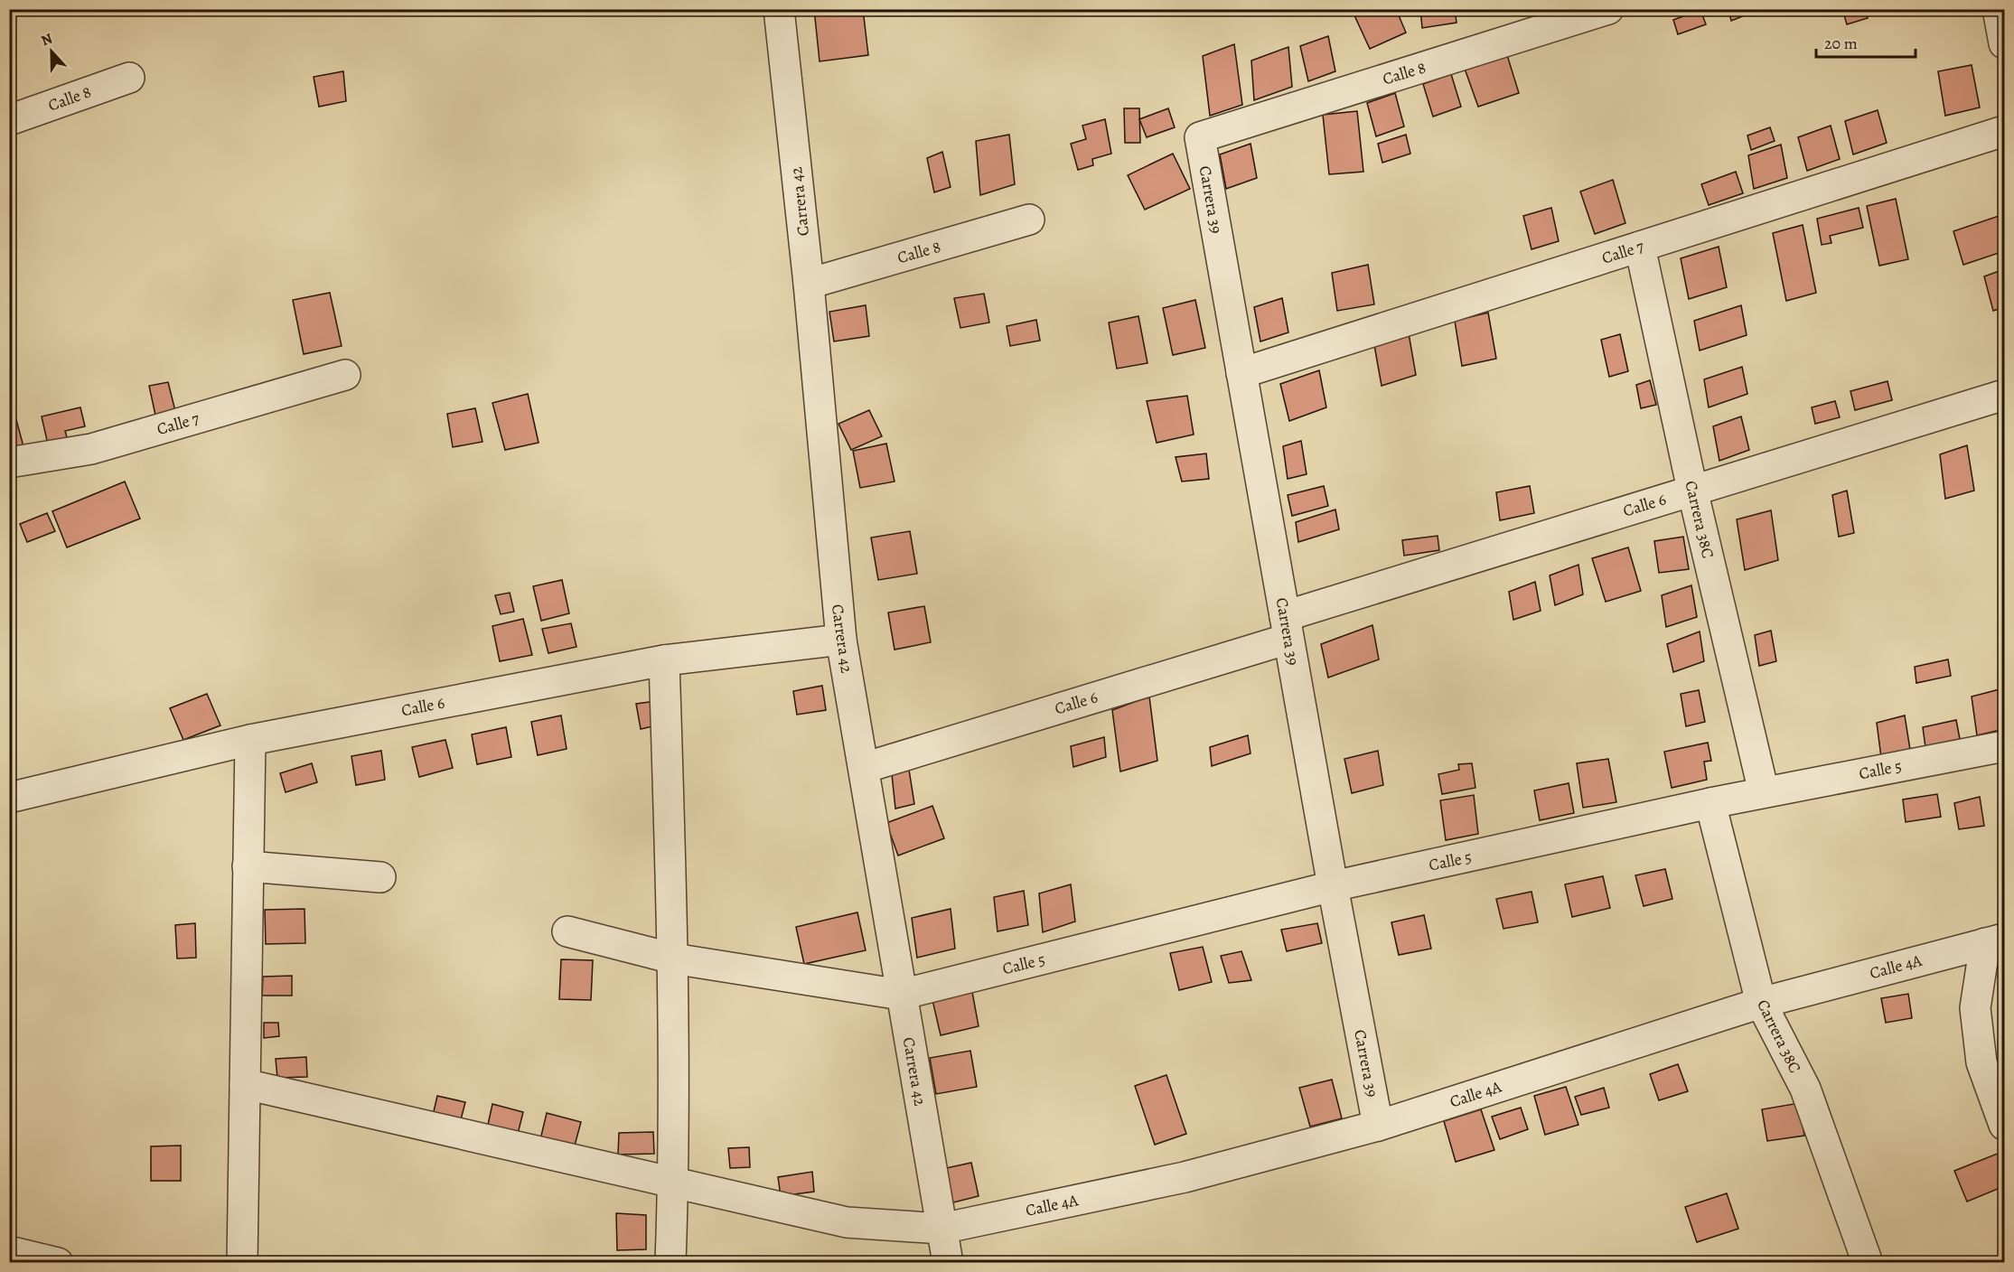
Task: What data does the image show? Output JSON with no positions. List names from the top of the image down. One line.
{"streets":{"street":["Calle 8","Carrera 39","Carrera 42","Calle 7","Calle 6","Carrera 38C","Calle 5","Calle 4A"]},"crossings":[["Calle 8","Carrera 39"],["Calle 8","Carrera 42"],["Carrera 39","Calle 7"],["Carrera 39","Calle 6"],["Carrera 39","Calle 5"],["Carrera 39","Calle 4A"],["Carrera 42","Calle 6"],["Carrera 42","Calle 5"],["Carrera 42","Calle 4A"],["Calle 7","Carrera 38C"],["Calle 6","Carrera 38C"],["Carrera 38C","Calle 5"],["Carrera 38C","Calle 4A"]],"scale_bar":"20 m","north":"top"}
